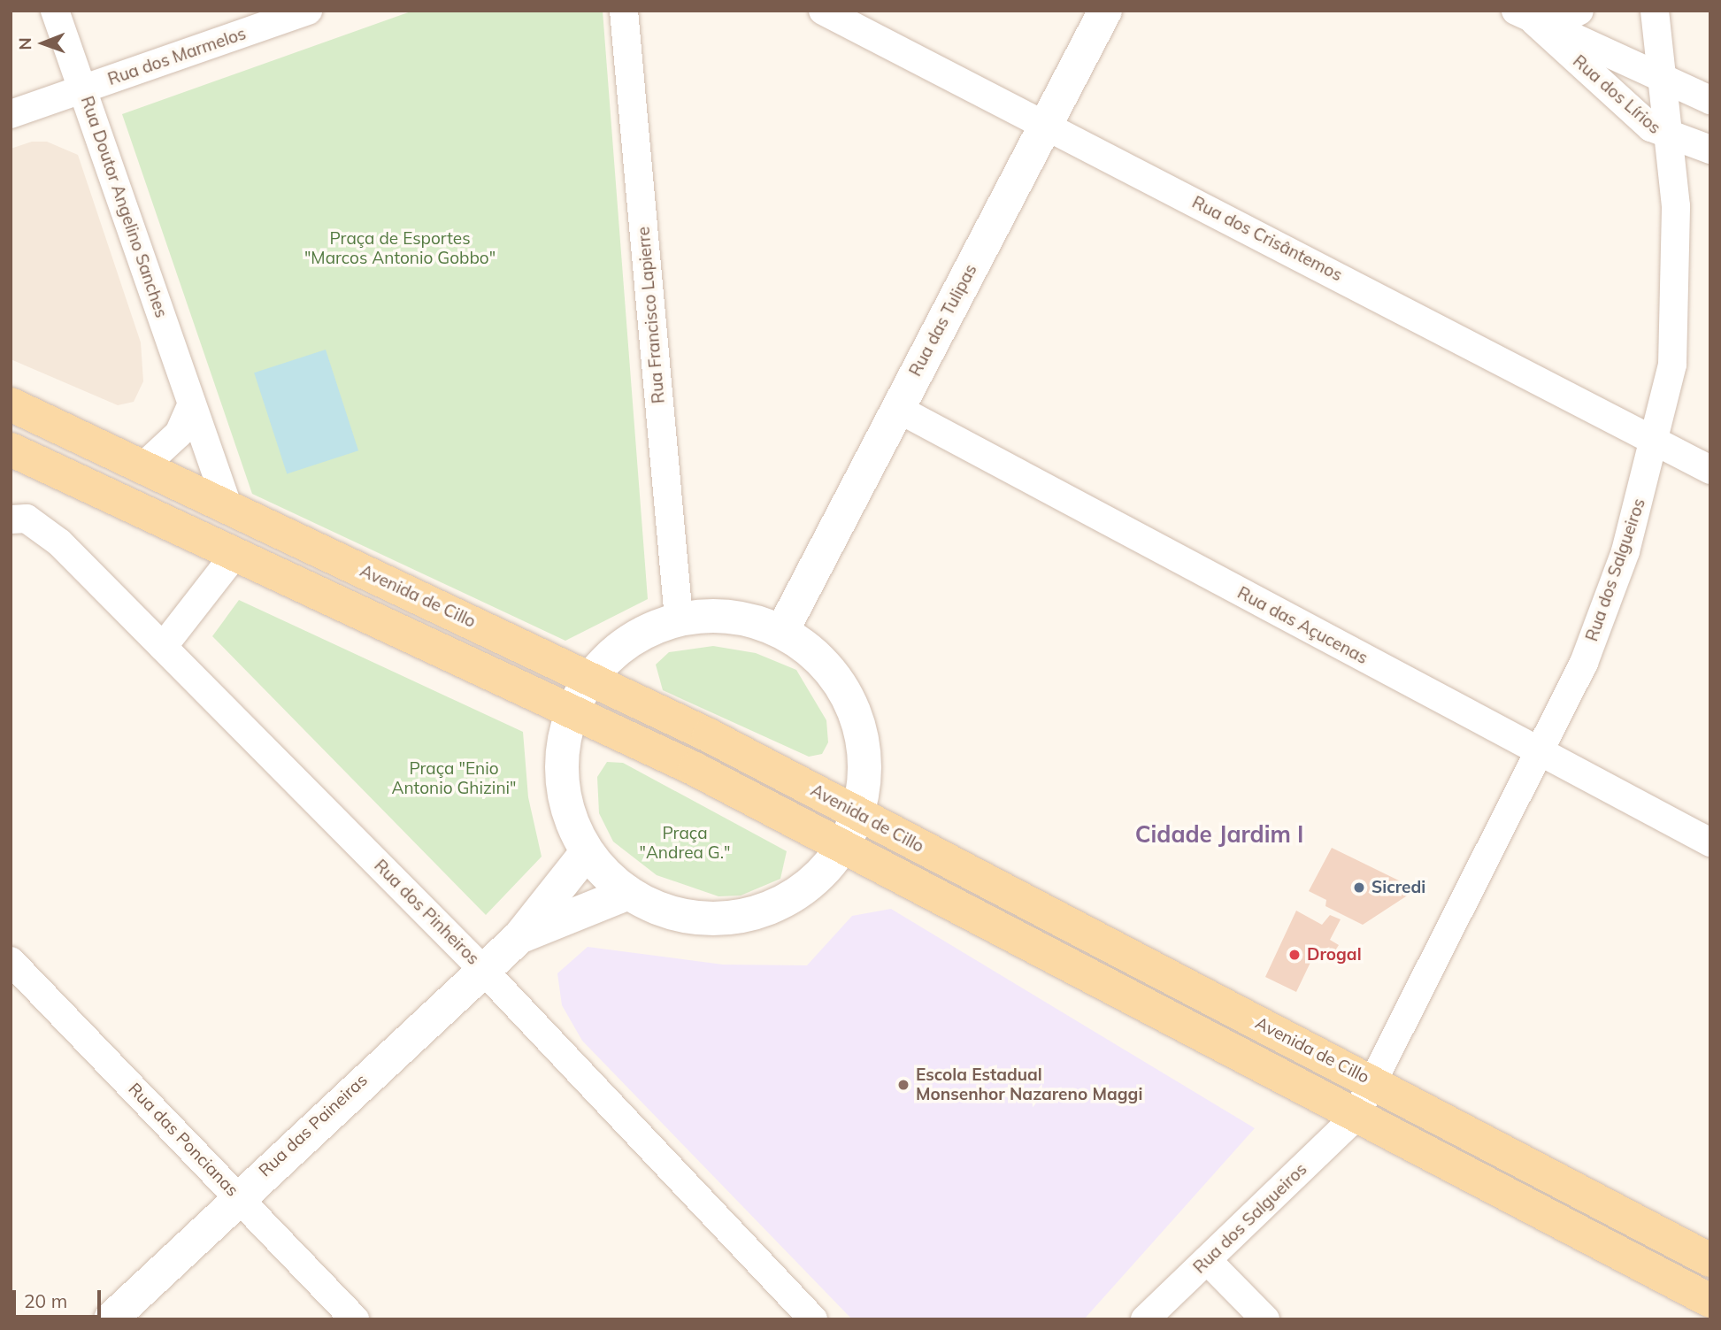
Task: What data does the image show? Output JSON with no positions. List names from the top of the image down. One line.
{"streets":{"main road":["Rua das Tulipas","Avenida de Cillo","Rua das Paineiras"],"street":["Rua dos Marmelos","Rua dos Lírios","Rua Doutor Angelino Sanches","Rua dos Crisântemos","Rua Francisco Lapierre","Rua dos Salgueiros","Rua das Açucenas","Rua dos Pinheiros","Rua das Poncianas"]},"crossings":[["Rua dos Marmelos","Rua Doutor Angelino Sanches"],["Rua dos Lírios","Rua dos Salgueiros"],["Rua Doutor Angelino Sanches","Avenida de Cillo"],["Rua dos Crisântemos","Rua das Tulipas"],["Rua dos Crisântemos","Rua dos Salgueiros"],["Rua das Tulipas","Rua das Açucenas"],["Rua dos Salgueiros","Avenida de Cillo"],["Rua dos Salgueiros","Rua das Açucenas"],["Rua dos Pinheiros","Rua das Paineiras"],["Rua das Paineiras","Rua das Poncianas"]],"districts":["Cidade Jardim I"],"parks":["Praça de Esportes \"Marcos Antonio Gobbo\"","Praça \"Enio Antonio Ghizini\"","Praça \"Andrea G.\""],"places":["Sicredi","Drogal","Escola Estadual Monsenhor Nazareno Maggi"],"scale_bar":"20 m","north":"left"}
